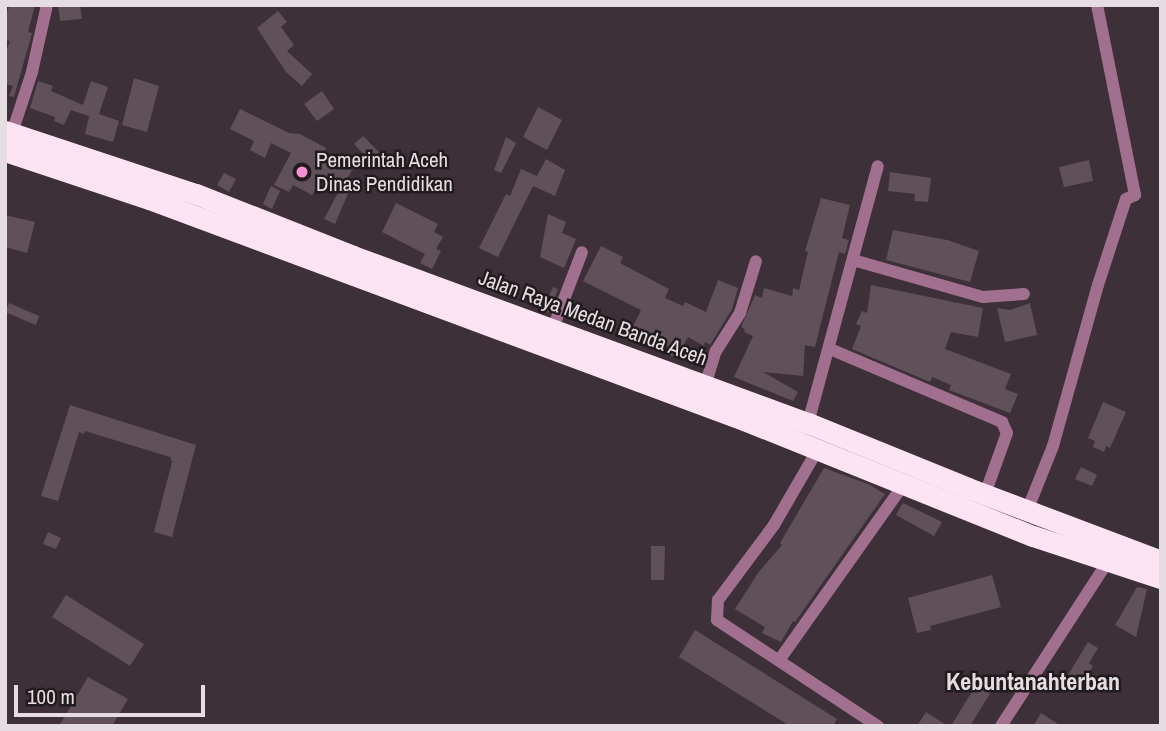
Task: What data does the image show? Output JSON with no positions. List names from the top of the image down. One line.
{"streets":{"highway":["Jalan Raya Medan Banda Aceh"]},"districts":["Kebuntanahterban"],"places":["Pemerintah Aceh Dinas Pendidikan"],"scale_bar":"100 m"}
